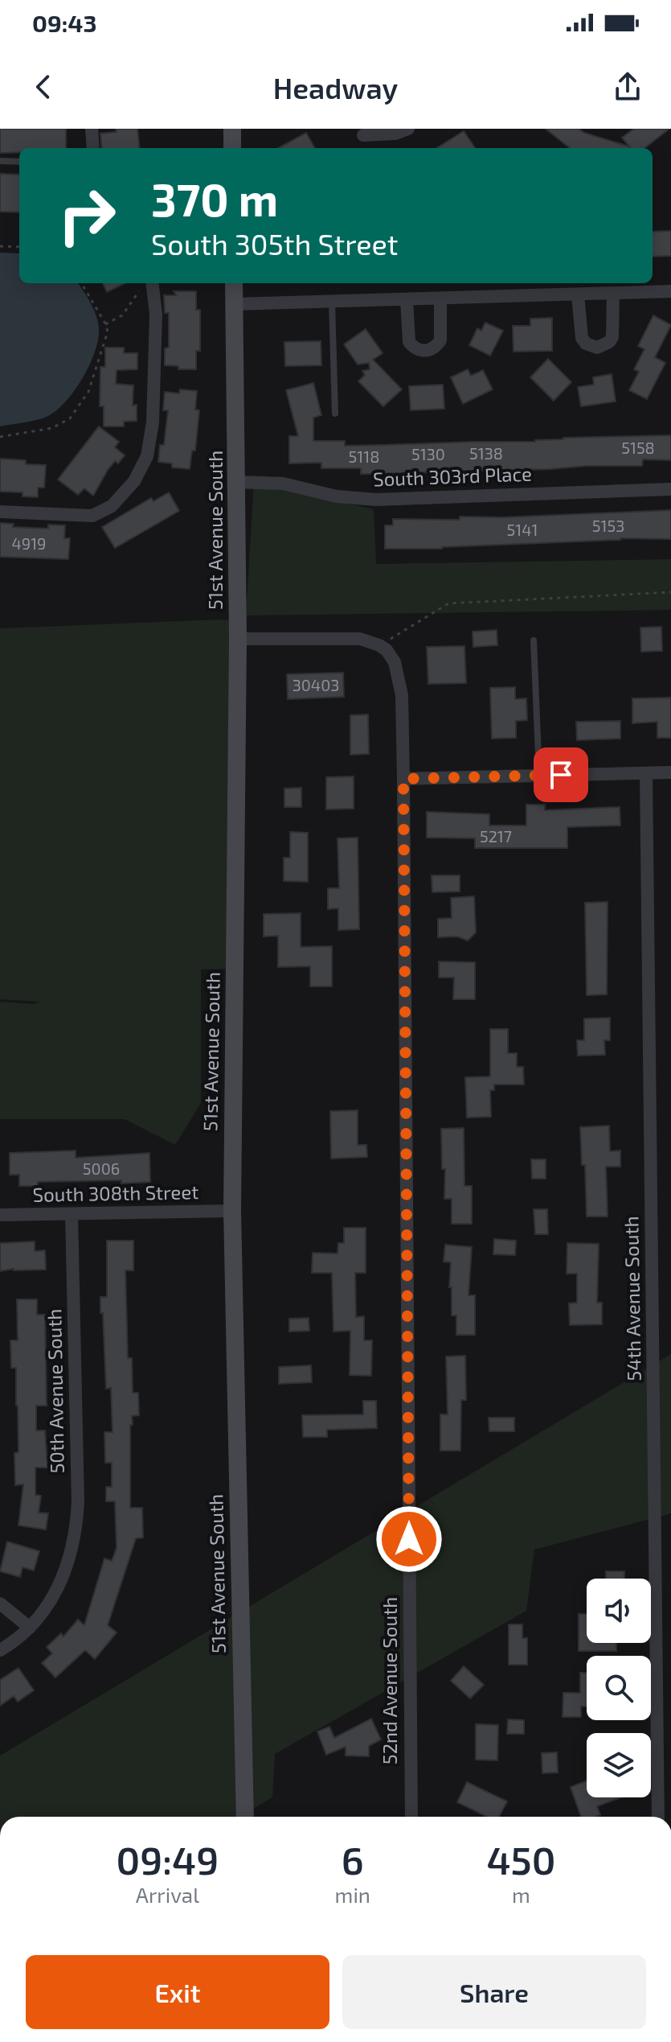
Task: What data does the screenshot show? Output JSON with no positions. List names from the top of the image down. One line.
{"streets":{"main road":["51st Avenue South"],"street":["South 303rd Place","South 308th Street","54th Avenue South","50th Avenue South","52nd Avenue South"]},"crossings":[["South 303rd Place","51st Avenue South"],["51st Avenue South","South 308th Street"],["South 308th Street","50th Avenue South"]],"house_numbers":["5158","5138","5130","5118","5153","5141","4919","30403","5217","5006"],"page":{"status":"09:43","header":"Headway","turn":["370 m","South 305th Street"],"eta":["09:49","Arrival","6","min","450","m"],"buttons":["Exit","Share"]}}
